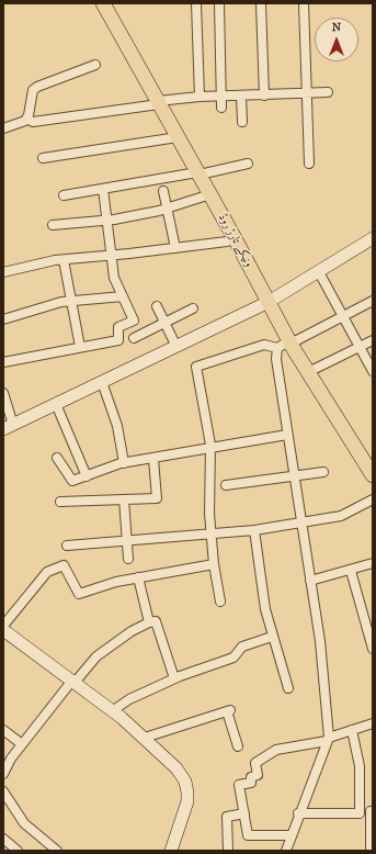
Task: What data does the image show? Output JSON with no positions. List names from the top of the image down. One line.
{"streets":{"main road":["ونیکے تارڑ روڈ"]},"north":"top"}
